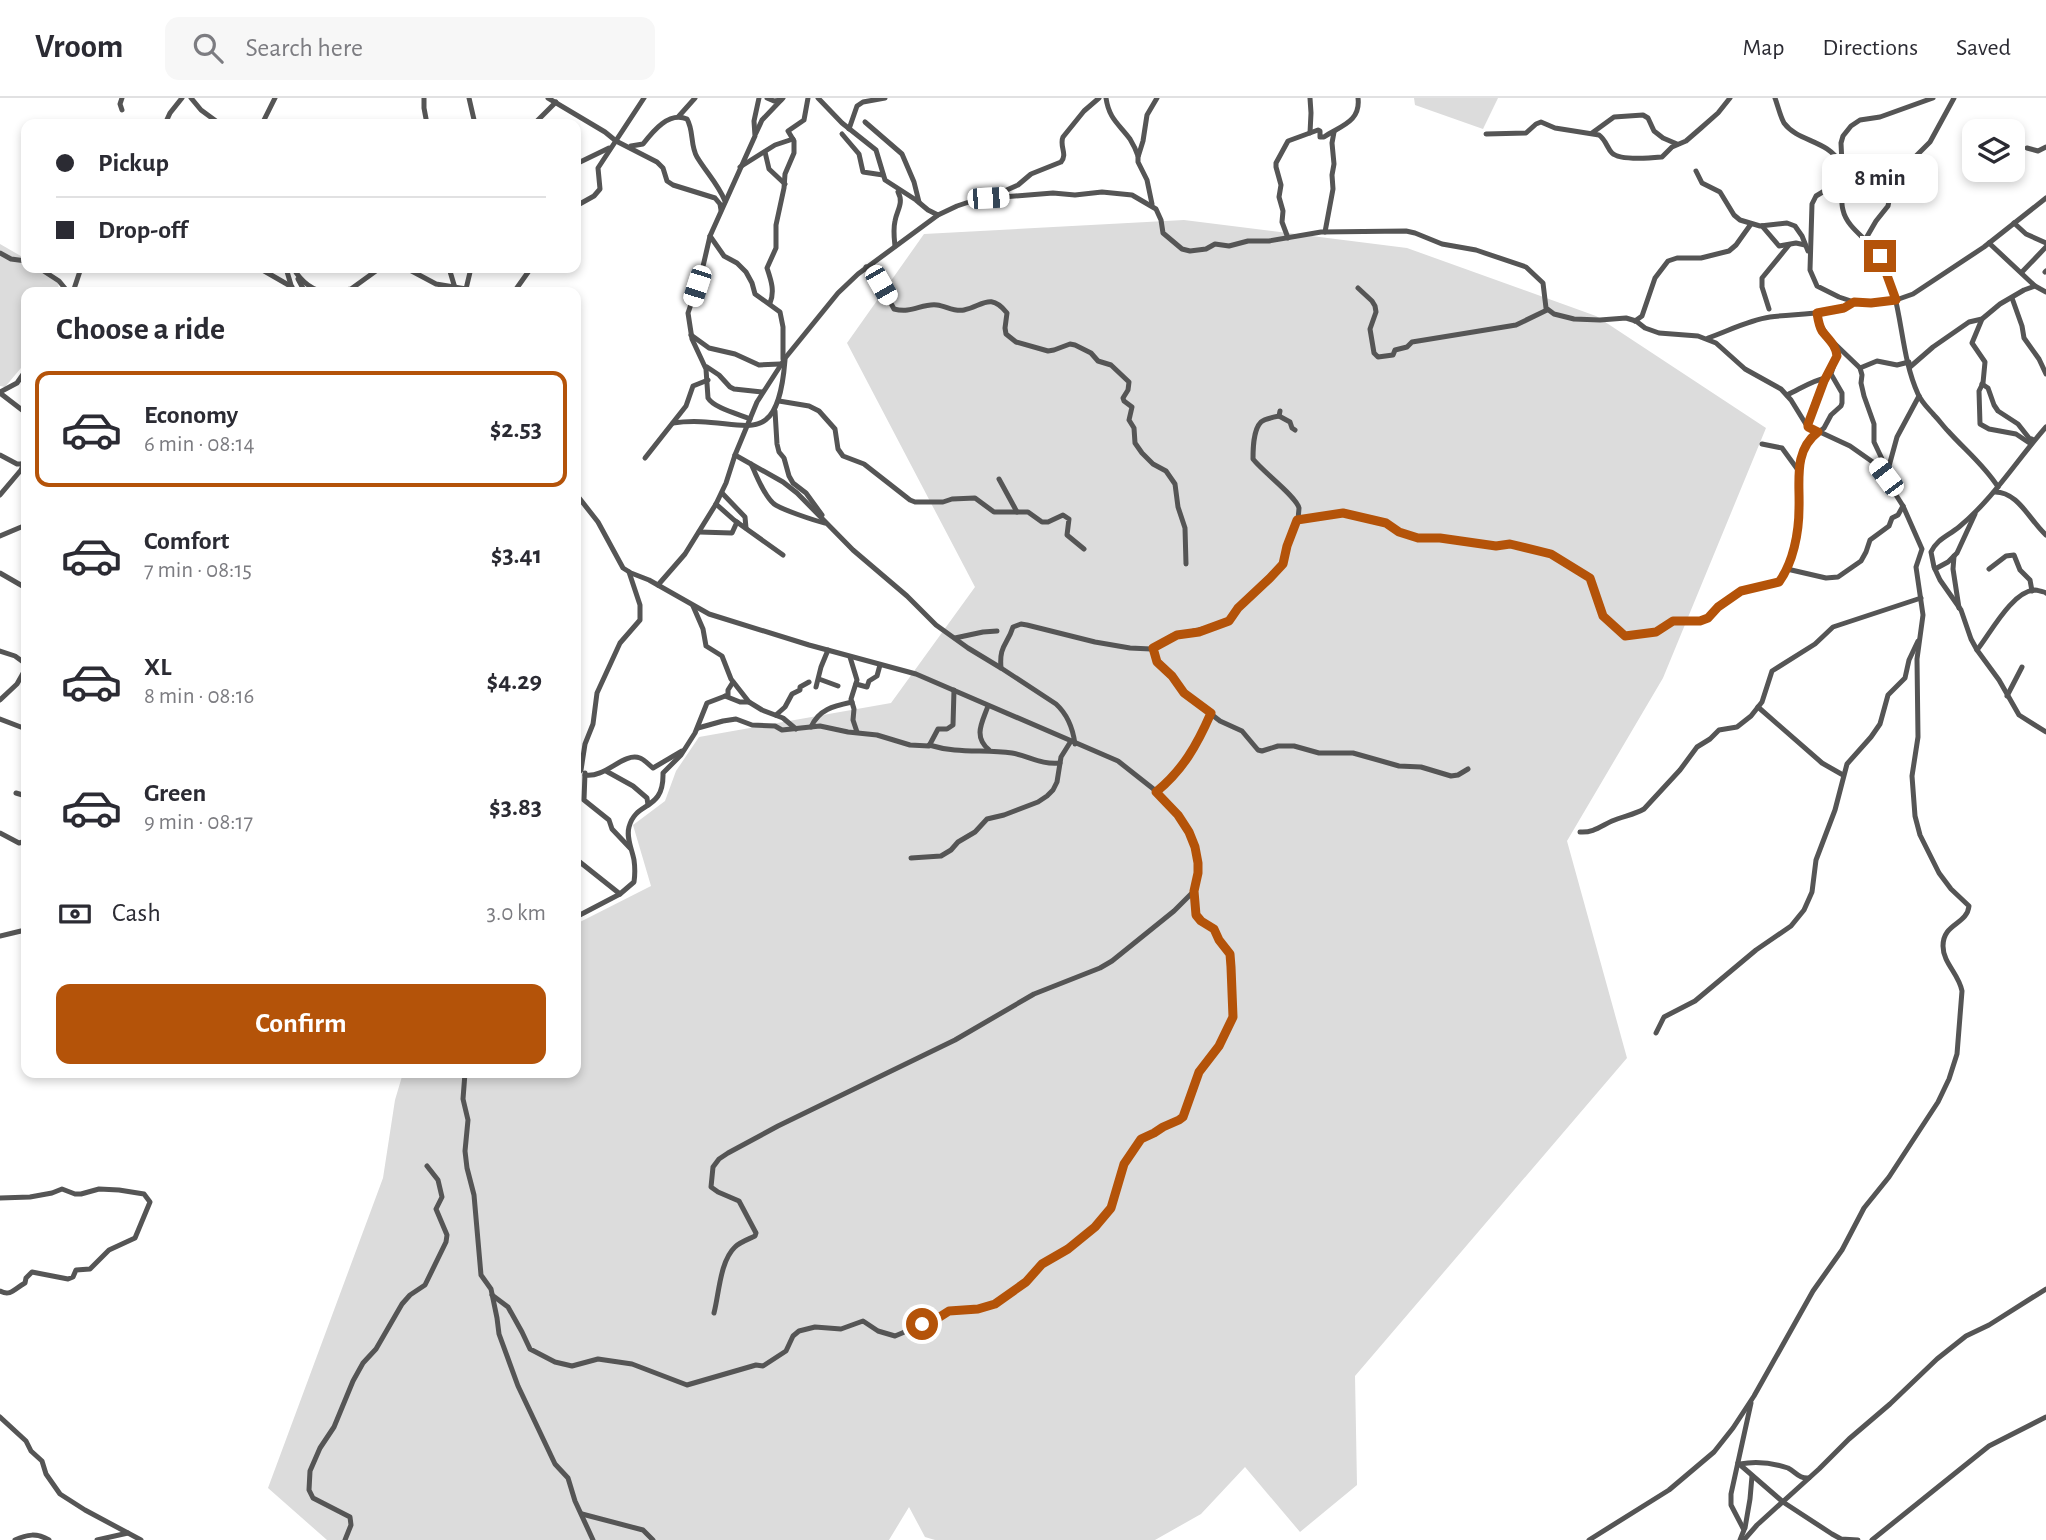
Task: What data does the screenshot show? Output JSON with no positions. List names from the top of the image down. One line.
{"page":{"header":"Vroom","search":"Search here","nav":["Map","Directions","Saved"],"banner":["Pickup","Drop-off"],"bubble":"8 min","heading":"Choose a ride","list":[{"name":"Economy","note":"6 min · 08:14","value":"$2.53"},{"name":"Comfort","note":"7 min · 08:15","value":"$3.41"},{"name":"XL","note":"8 min · 08:16","value":"$4.29"},{"name":"Green","note":"9 min · 08:17","value":"$3.83"}],"pay":["Cash","3.0 km"],"buttons":"Confirm"}}
